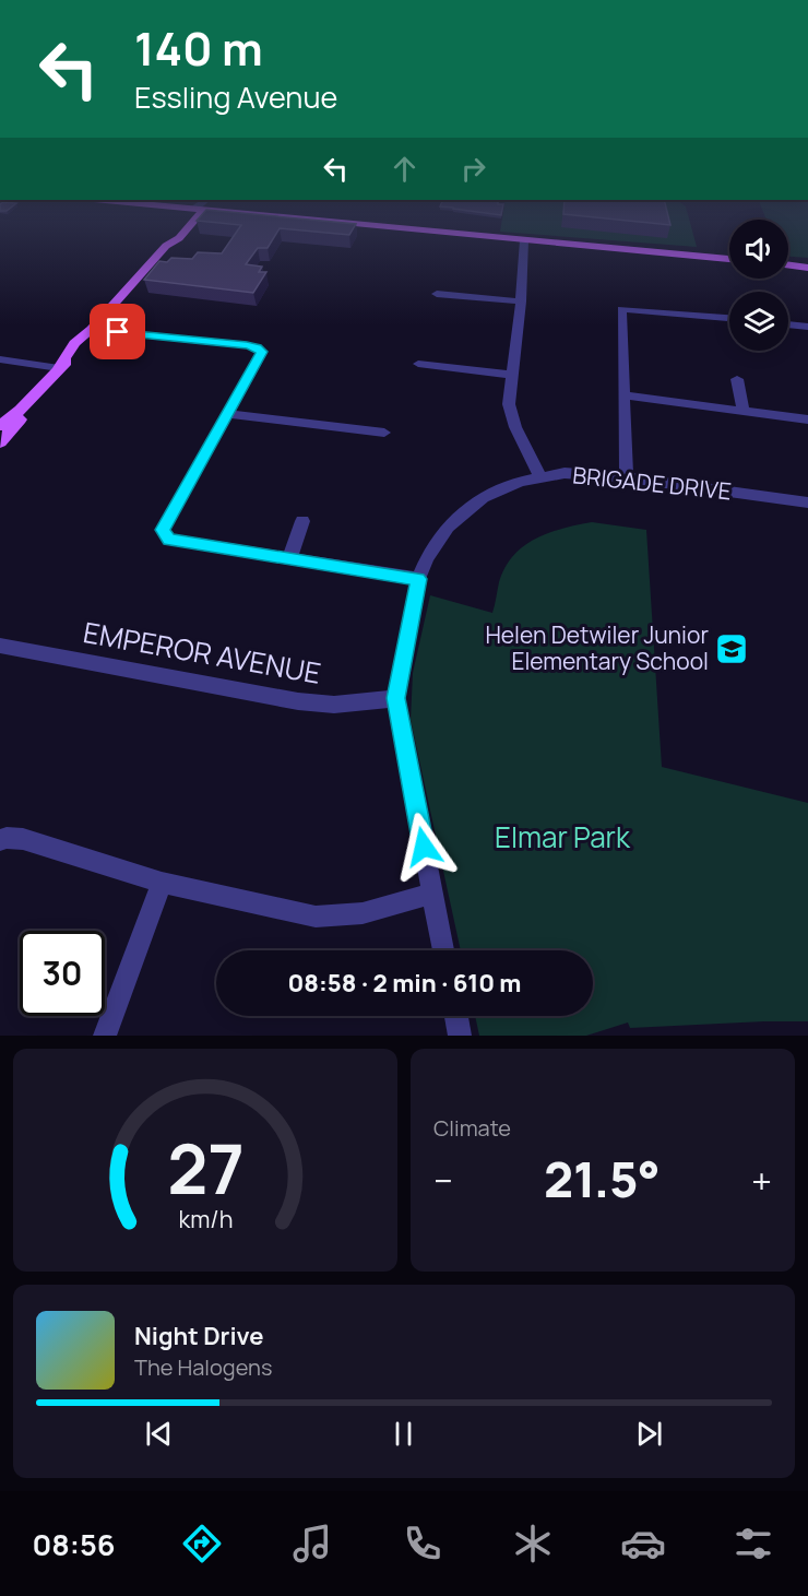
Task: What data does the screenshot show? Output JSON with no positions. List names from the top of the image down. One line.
{"streets":{"street":["BRIGADE DRIVE","EMPEROR AVENUE"]},"crossings":[["BRIGADE DRIVE","EMPEROR AVENUE"]],"parks":["Elmar Park"],"places":{"school or university":["Helen Detwiler Junior Elementary School"]},"page":{"turn":["140 m","Essling Avenue"],"limit":"30","trip":"08:58 · 2 min · 610 m","tile":"Climate","heat":["−","21.5°","+"],"song":["Night Drive","The Halogens"],"tabs":"08:56","gauge":["27","km/h"]}}
